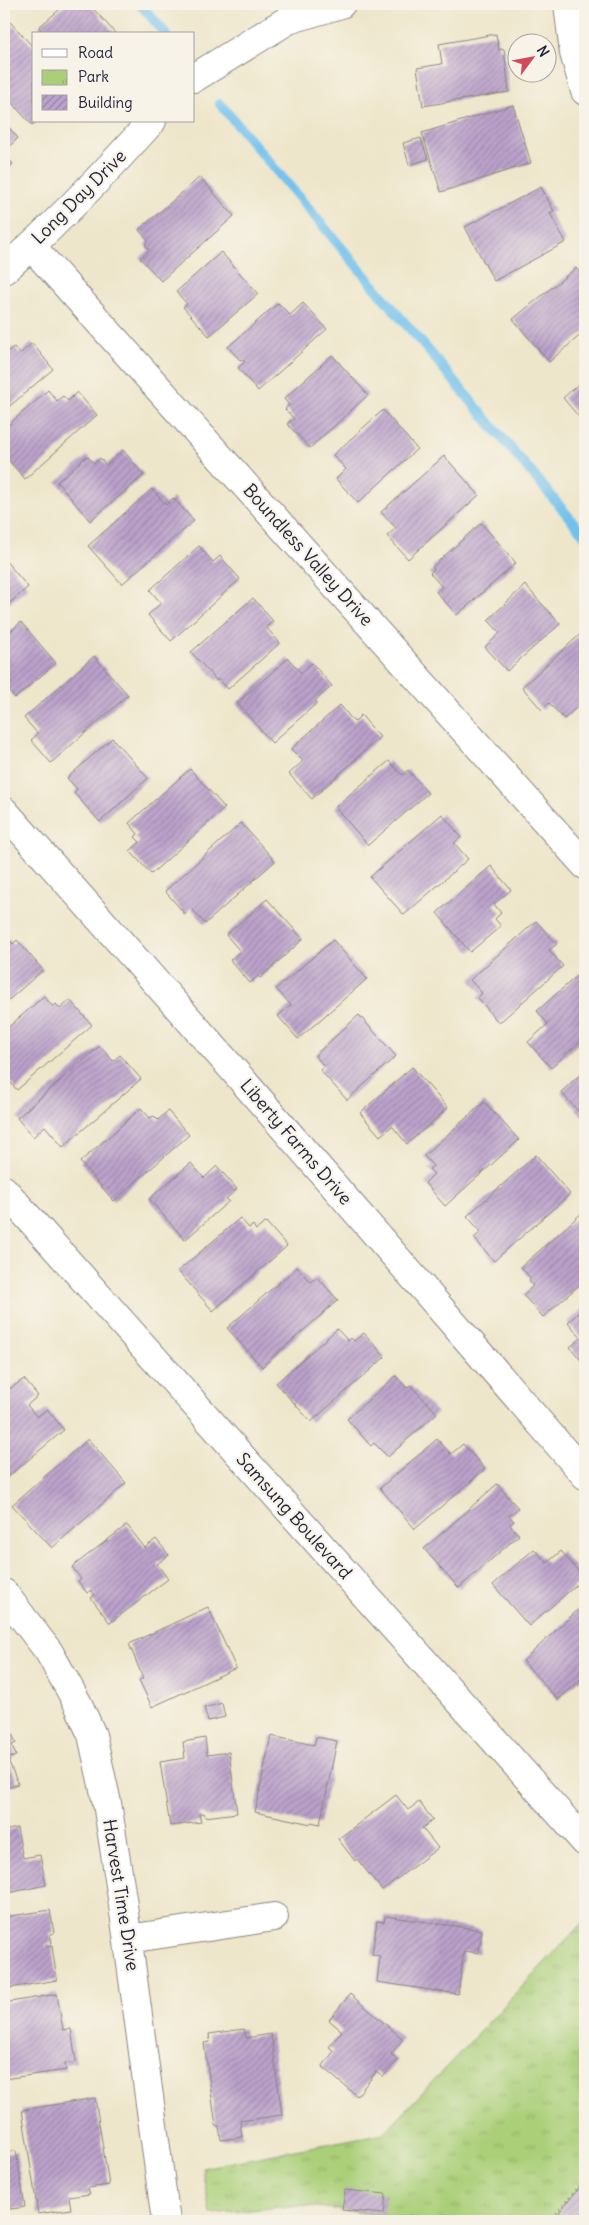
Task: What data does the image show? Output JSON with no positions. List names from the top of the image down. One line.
{"streets":{"street":["Long Day Drive","Boundless Valley Drive","Liberty Farms Drive","Samsung Boulevard","Harvest Time Drive"]},"crossings":[["Long Day Drive","Boundless Valley Drive"]],"legend":["Road","Park","Building"],"north":"top right"}
